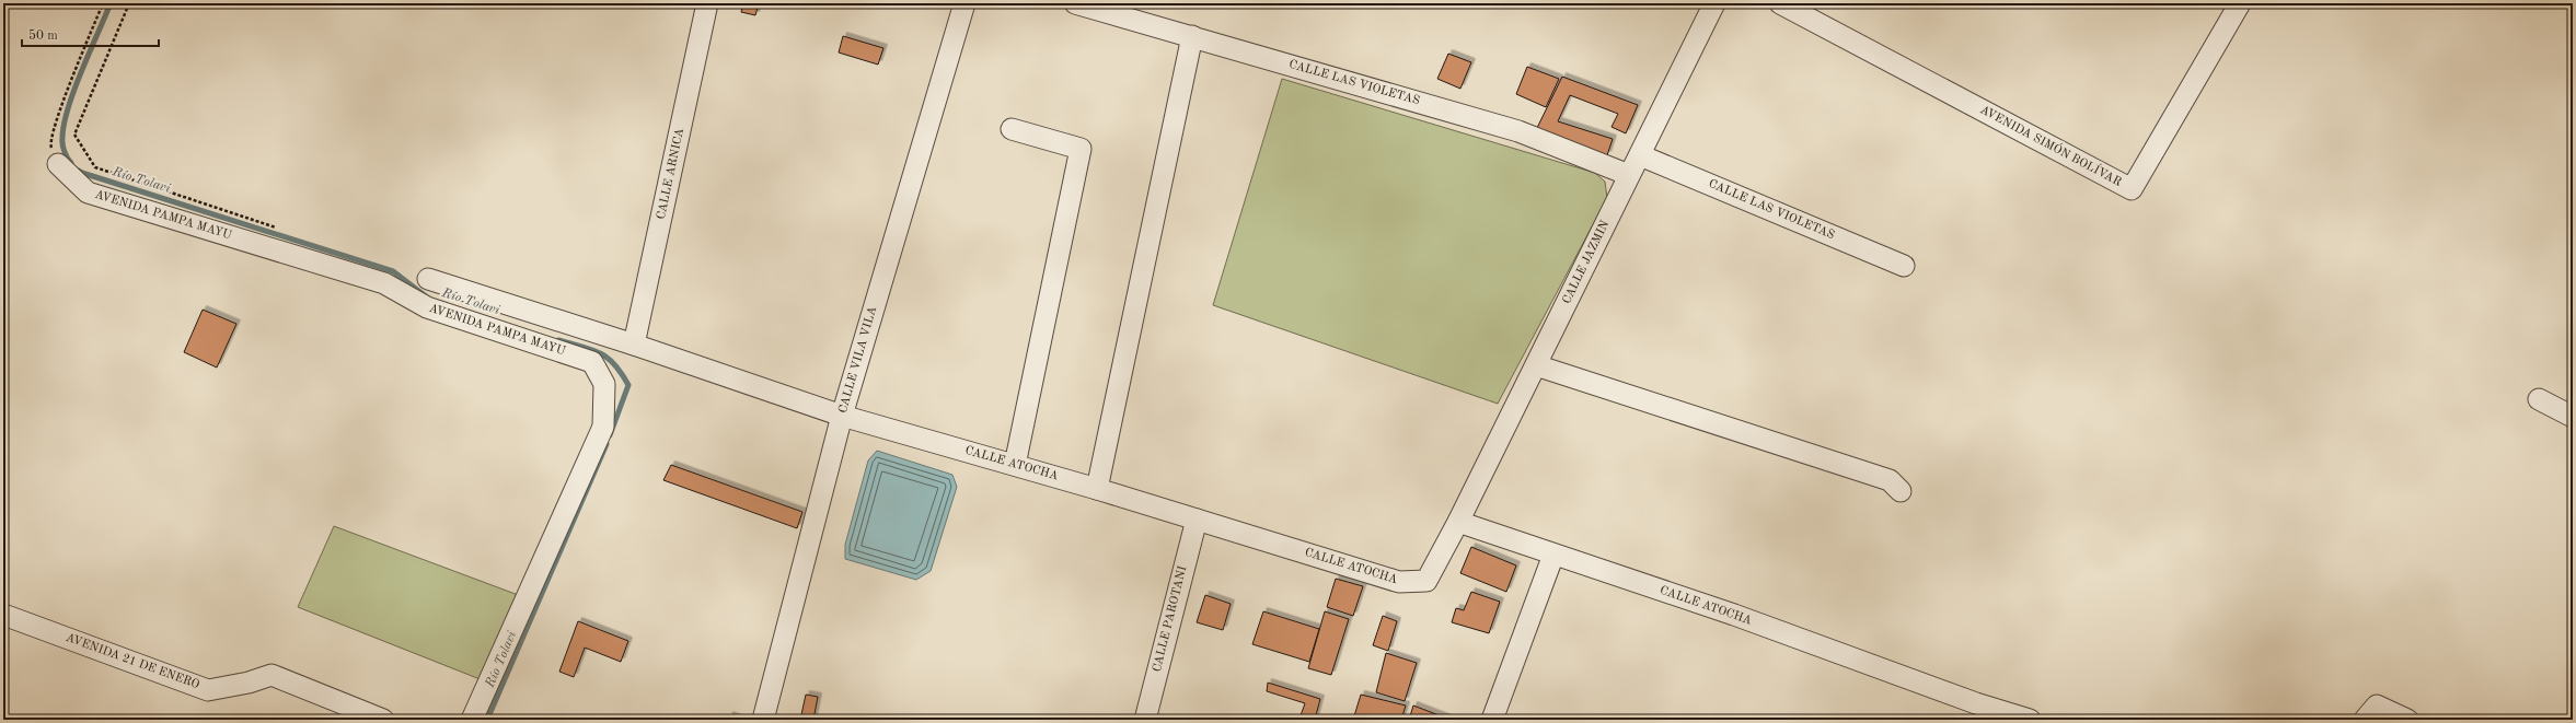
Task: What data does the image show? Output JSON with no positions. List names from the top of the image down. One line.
{"streets":{"street":["CALLE LAS VIOLETAS","AVENIDA SIMÓN BOLÍVAR","CALLE ARNICA","AVENIDA PAMPA MAYU","CALLE JAZMIN","CALLE VILA VILA","CALLE ATOCHA","CALLE PAROTANI","AVENIDA 21 DE ENERO"]},"crossings":[["CALLE LAS VIOLETAS","CALLE JAZMIN"],["CALLE ARNICA","CALLE ATOCHA"],["CALLE JAZMIN","CALLE ATOCHA"],["CALLE VILA VILA","CALLE ATOCHA"],["CALLE ATOCHA","CALLE PAROTANI"]],"water":["Río Tolavi"],"scale_bar":"50 m"}
